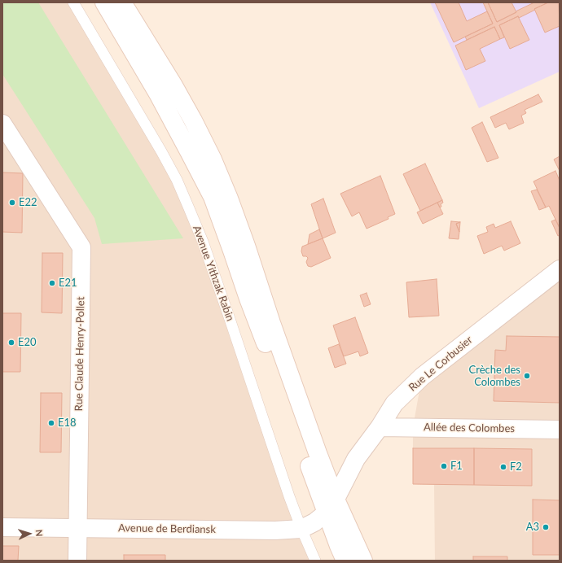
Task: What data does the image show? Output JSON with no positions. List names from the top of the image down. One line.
{"streets":{"street":["Rue Claude Henry-Pollet","Rue Le Corbusier","Allée des Colombes","Avenue de Berdiansk"],"lane":["Avenue Yithzak Rabin"]},"crossings":[["Avenue Yithzak Rabin","Avenue de Berdiansk"],["Rue Claude Henry-Pollet","Avenue de Berdiansk"],["Rue Le Corbusier","Allée des Colombes"],["Rue Le Corbusier","Avenue de Berdiansk"]],"places":["E22","E21","E20","Crèche des Colombes","E18","F1","F2","A3"],"north":"right"}
